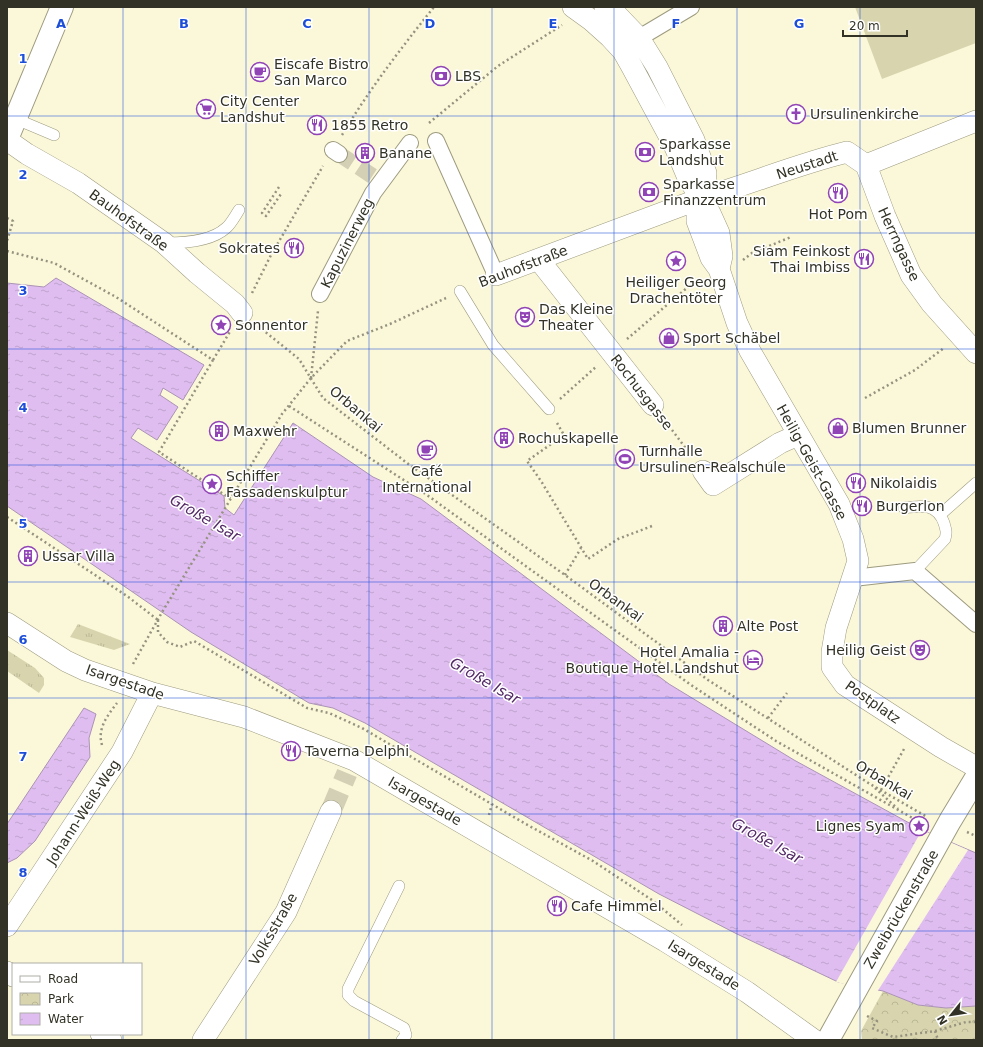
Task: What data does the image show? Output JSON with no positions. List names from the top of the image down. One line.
{"streets":{"street":["Neustadt","Bauhofstraße","Kapuzinerweg","Herrngasse","Rochusgasse","Heilig-Geist-Gasse","Isargestade","Postplatz","Johann-Weiß-Weg","Zweibrückenstraße","Volksstraße"],"path":["Orbankai"]},"crossings":[["Neustadt","Bauhofstraße"],["Neustadt","Herrngasse"],["Bauhofstraße","Kapuzinerweg"],["Bauhofstraße","Rochusgasse"],["Bauhofstraße","Orbankai"],["Kapuzinerweg","Orbankai"],["Heilig-Geist-Gasse","Postplatz"],["Isargestade","Johann-Weiß-Weg"]],"water":["Große Isar"],"places":{"cafe":["Eiscafe Bistro San Marco","Café International"],"bank":["LBS","Sparkasse Landshut","Sparkasse Finanzzentrum"],"supermarket":["City Center Landshut"],"church":["Ursulinenkirche"],"restaurant":["1855 Retro","Hot Pom","Sokrates","Siam Feinkost Thai Imbiss","Nikolaidis","Burgerlon","Taverna Delphi","Cafe Himmel"],"building":["Banane","Maxwehr","Rochuskapelle","Ussar Villa","Alte Post"],"place":["Heiliger Georg Drachentöter","Sonnentor","Schiffer Fassadenskulptur","Lignes Syam"],"theatre":["Das Kleine Theater","Heilig Geist"],"shop":["Sport Schäbel","Blumen Brunner"],"sports":["Turnhalle Ursulinen-Realschule"],"hotel":["Hotel Amalia - Boutique Hotel Landshut"]},"legend":["Road","Park","Water"],"scale_bar":"20 m","north":"bottom left","grid":{"columns":["A","B","C","D","E","F","G"],"rows":["1","2","3","4","5","6","7","8"]}}
